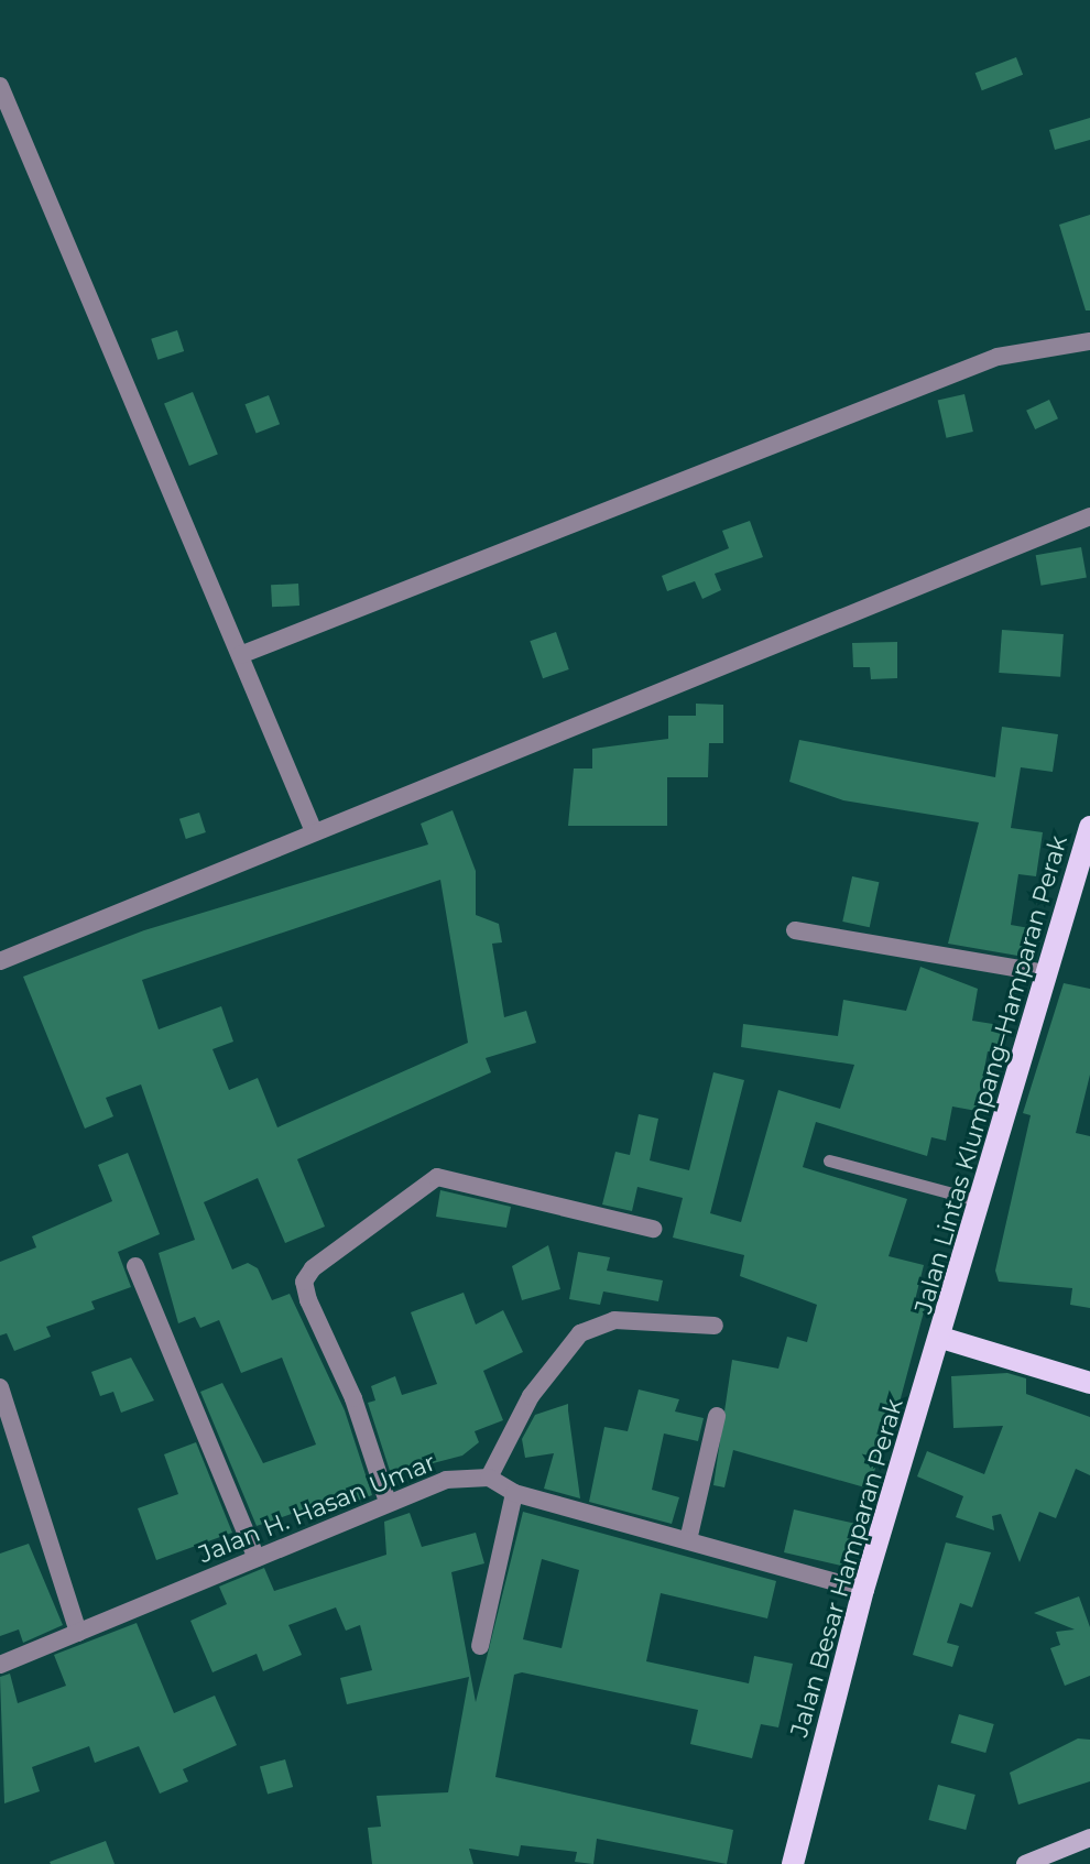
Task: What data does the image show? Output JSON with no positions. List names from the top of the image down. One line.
{"streets":{"main road":["Jalan Lintas Klumpang–Hamparan Perak","Jalan Besar Hamparan Perak"],"street":["Jalan H. Hasan Umar"]},"crossings":[["Jalan Lintas Klumpang–Hamparan Perak","Jalan Besar Hamparan Perak"]]}
